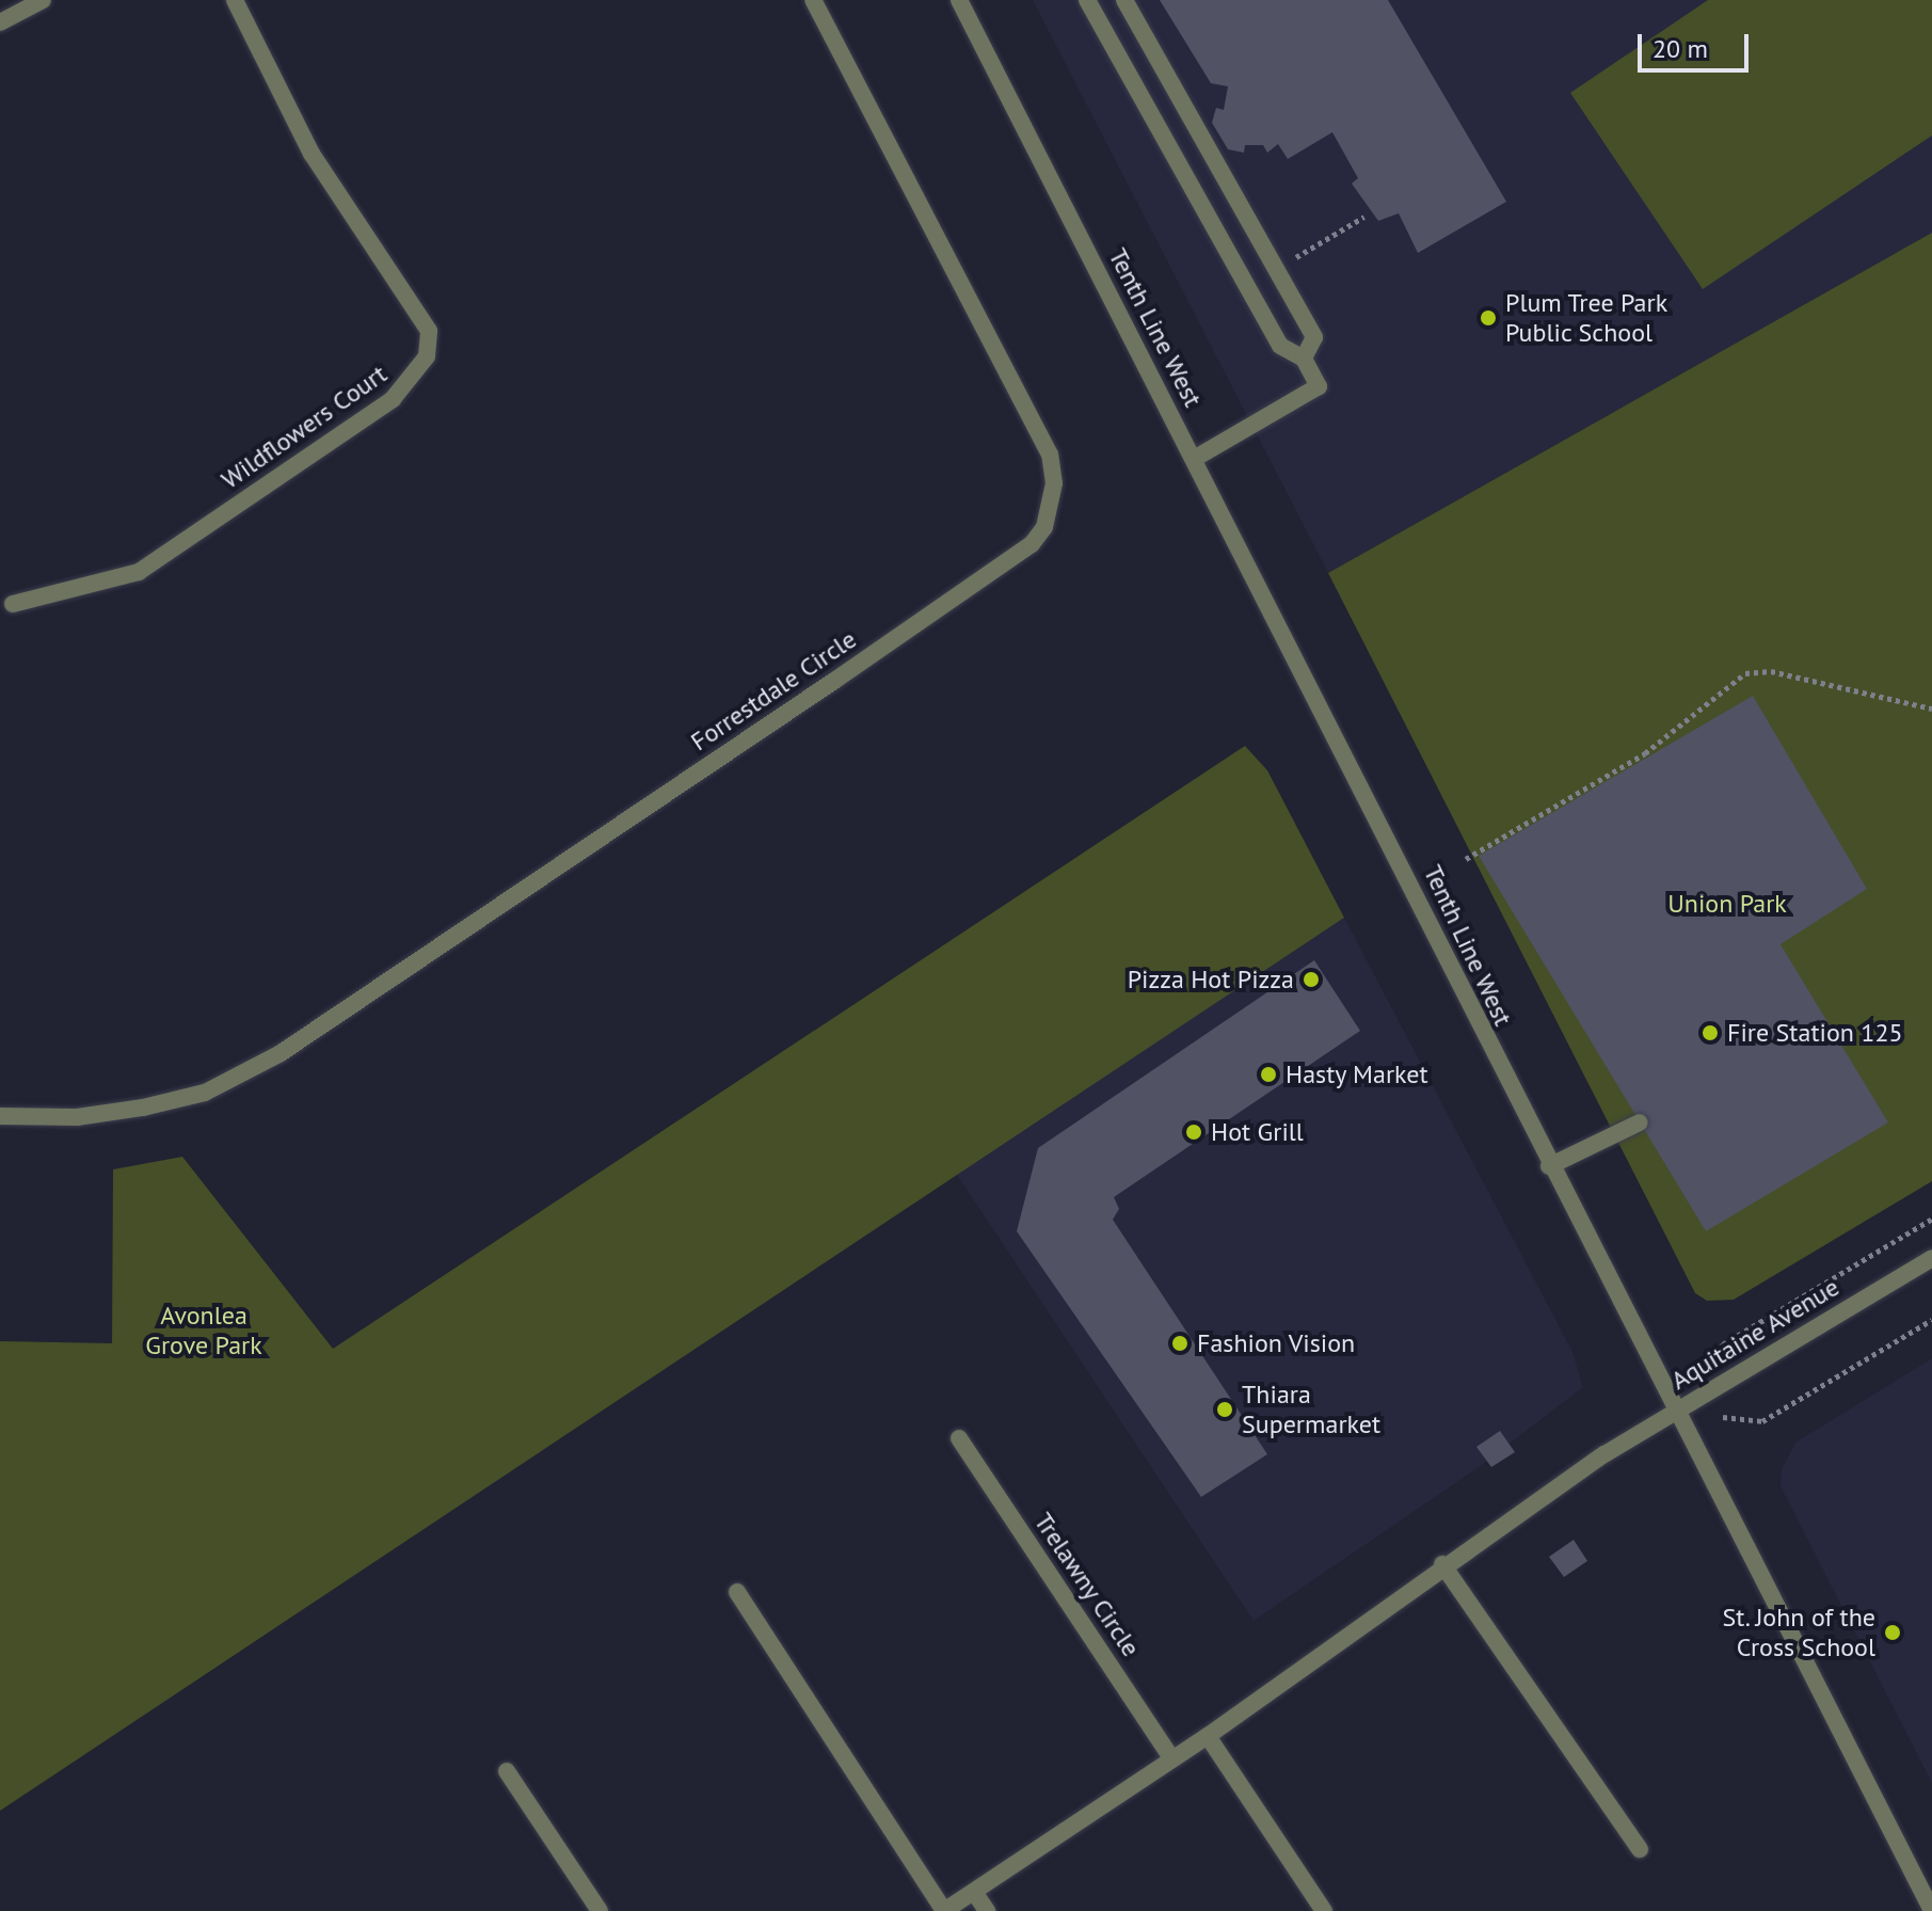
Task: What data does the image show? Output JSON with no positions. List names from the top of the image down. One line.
{"streets":{"street":["Tenth Line West","Wildflowers Court","Forrestdale Circle","Aquitaine Avenue","Trelawny Circle"]},"crossings":[["Tenth Line West","Aquitaine Avenue"]],"parks":["Union Park","Avonlea Grove Park"],"places":["Plum Tree Park Public School","Pizza Hot Pizza","Fire Station 125","Hasty Market","Hot Grill","Fashion Vision","Thiara Supermarket","St. John of the Cross School"],"scale_bar":"20 m"}
